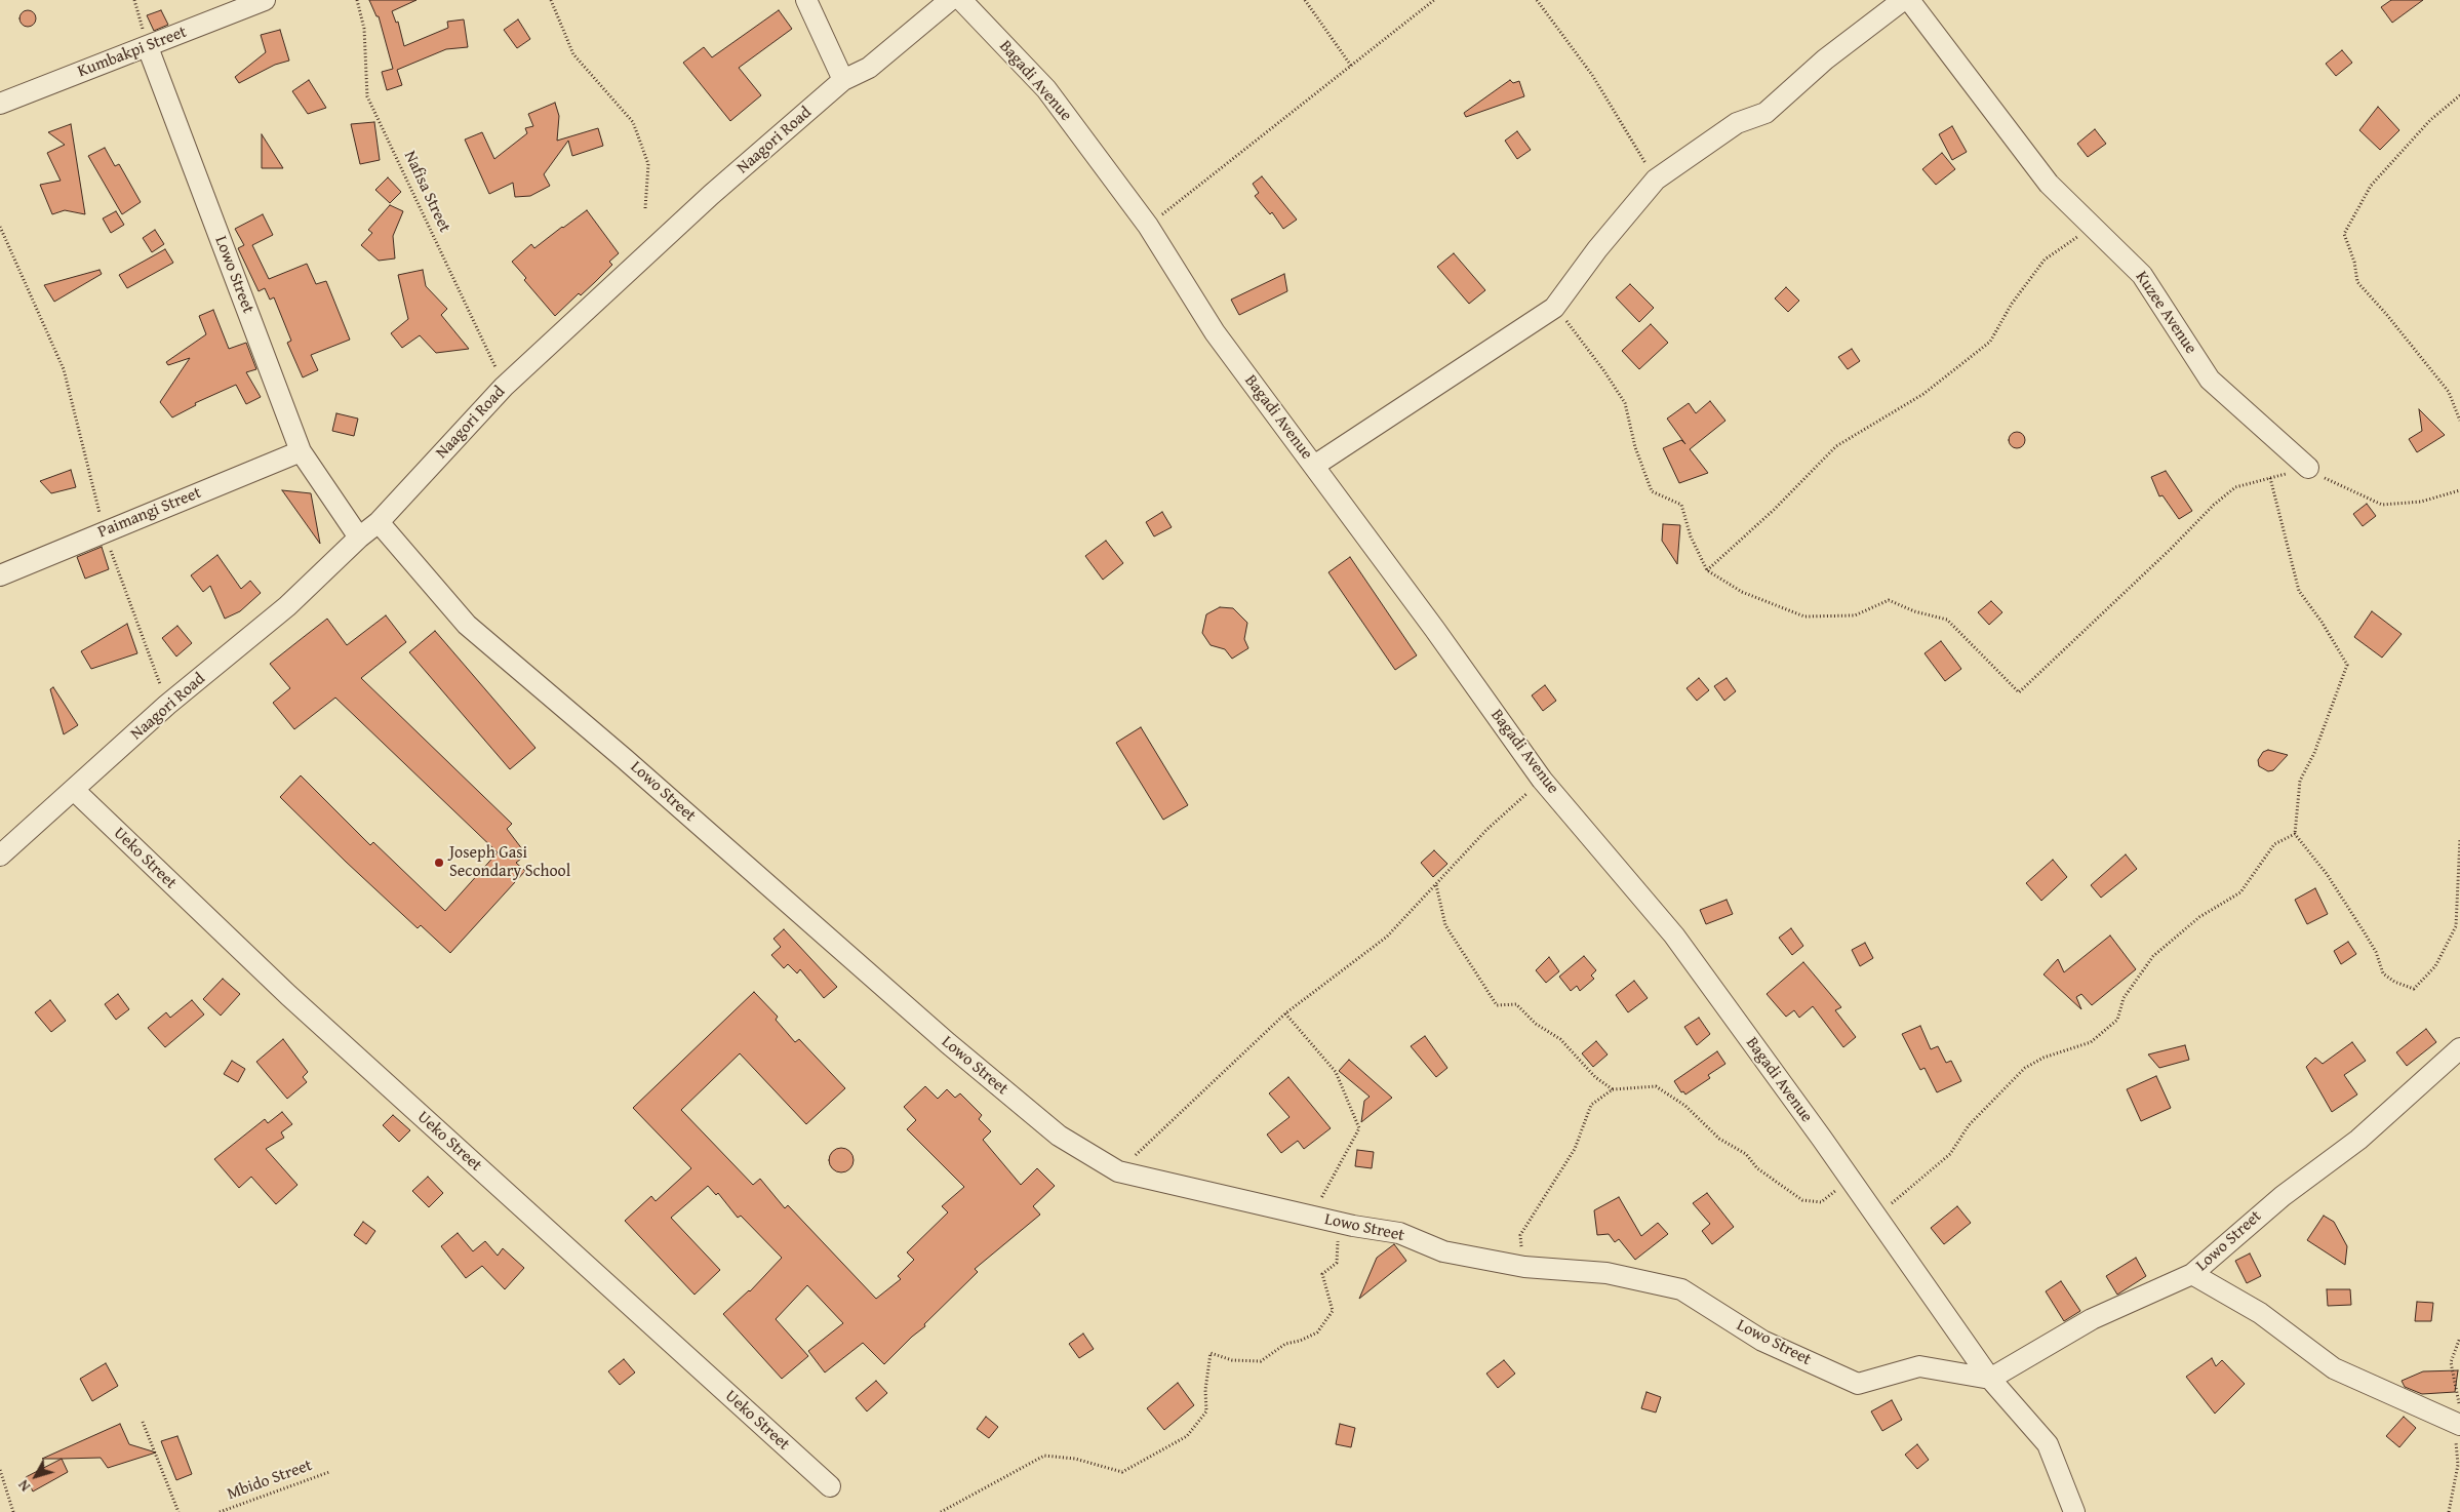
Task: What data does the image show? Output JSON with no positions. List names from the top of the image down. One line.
{"streets":{"street":["Kumbakpi Street","Bagadi Avenue","Naagori Road","Lowo Street","Kuzee Avenue","Paimangi Street","Ueko Street"],"path":["Nafisa Street","Mbido Street"]},"crossings":[["Kumbakpi Street","Lowo Street"],["Bagadi Avenue","Lowo Street"],["Naagori Road","Nafisa Street"],["Naagori Road","Lowo Street"],["Naagori Road","Ueko Street"],["Lowo Street","Paimangi Street"]],"places":["Joseph Gasi Secondary School"],"north":"bottom left"}
